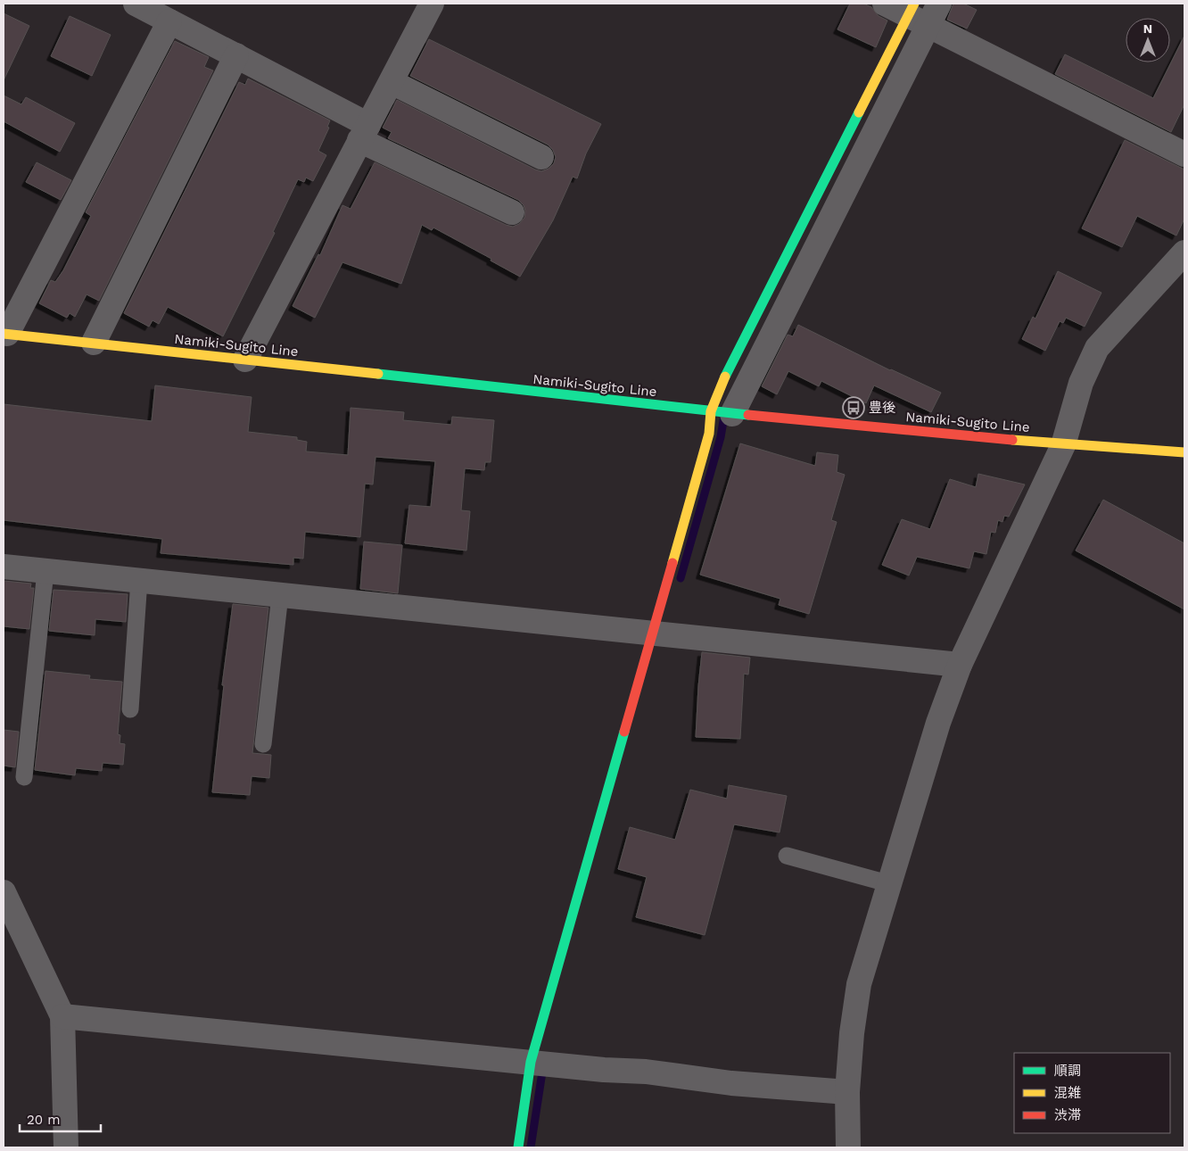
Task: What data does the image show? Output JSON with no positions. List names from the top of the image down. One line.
{"streets":{"main road":["Namiki-Sugito Line"]},"places":{"bus stop":["豊後"]},"legend":["順調","混雑","渋滞"],"scale_bar":"20 m","north":"top"}
